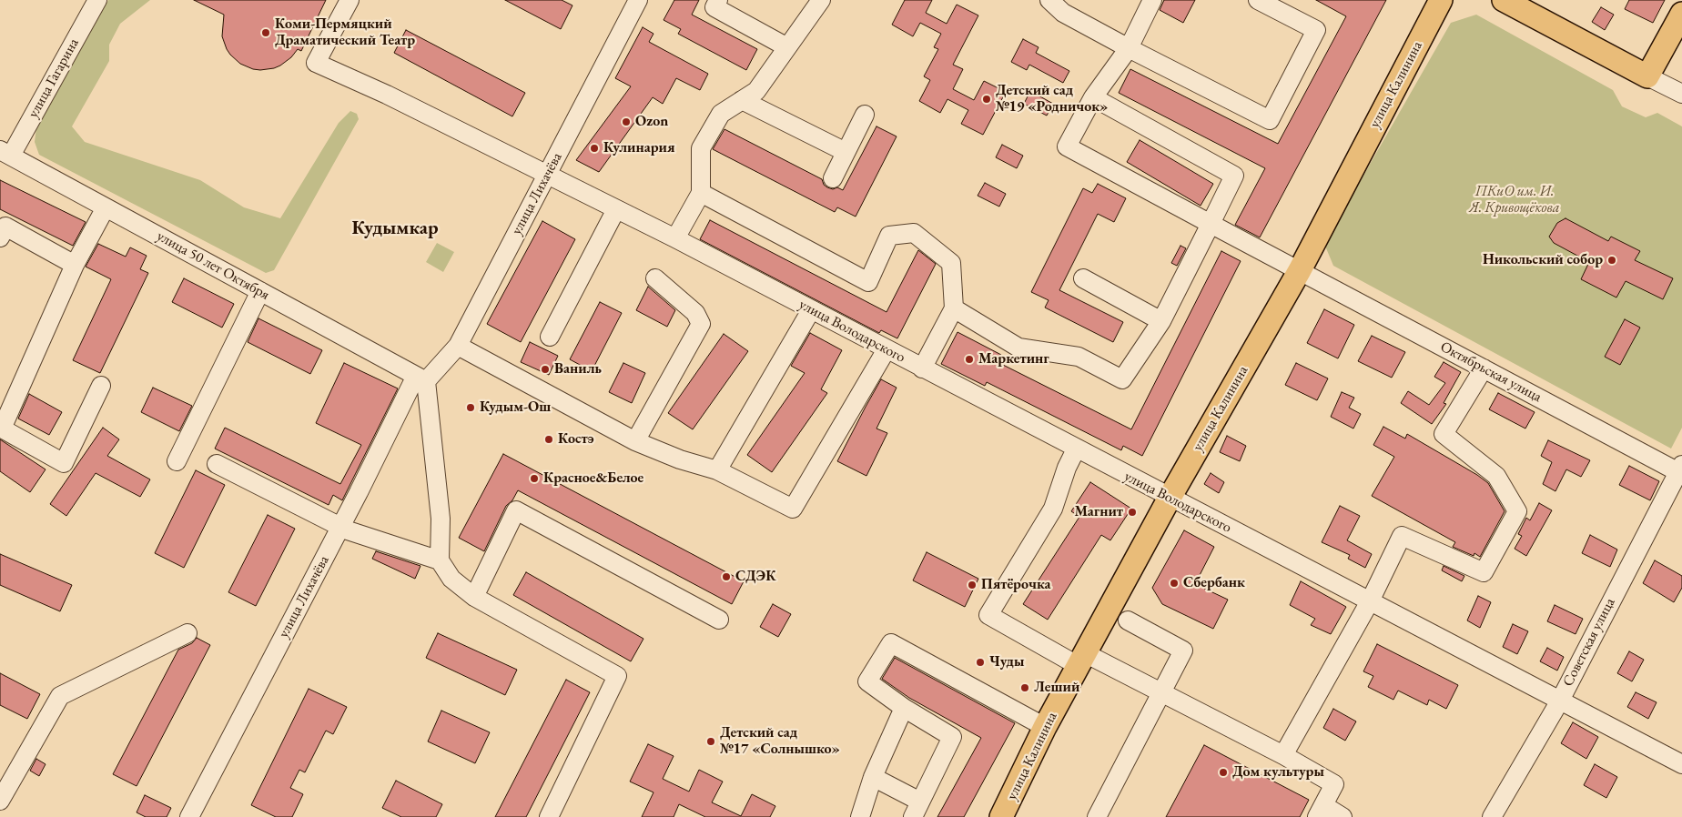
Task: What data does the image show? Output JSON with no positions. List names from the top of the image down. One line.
{"streets":{"main road":["улица Калинина"],"street":["улица Гагарина","улица Лихачёва","улица 50 лет Октября","улица Володарского","Октябрьская улица","Советская улица"]},"crossings":[["улица Гагарина","улица 50 лет Октября"],["улица Калинина","улица Володарского"],["улица Калинина","Октябрьская улица"],["улица Лихачёва","улица 50 лет Октября"],["улица Лихачёва","улица Володарского"],["улица Володарского","Советская улица"],["Октябрьская улица","Советская улица"]],"districts":["Кудымкар"],"parks":["ПКиО им. И. Я. Кривощёкова"],"places":["Коми-Пермяцкий Драматический Театр","Детский сад №19 «Родничок»","Ozon","Кулинария","Никольский собор","Маркетинг","Ваниль","Кудым-Ош","Костэ","Красное&Белое","Магнит","СДЭК","Сбербанк","Пятёрочка","Чуды","Леший","Детский сад №17 «Солнышко»","Дом культуры"]}
